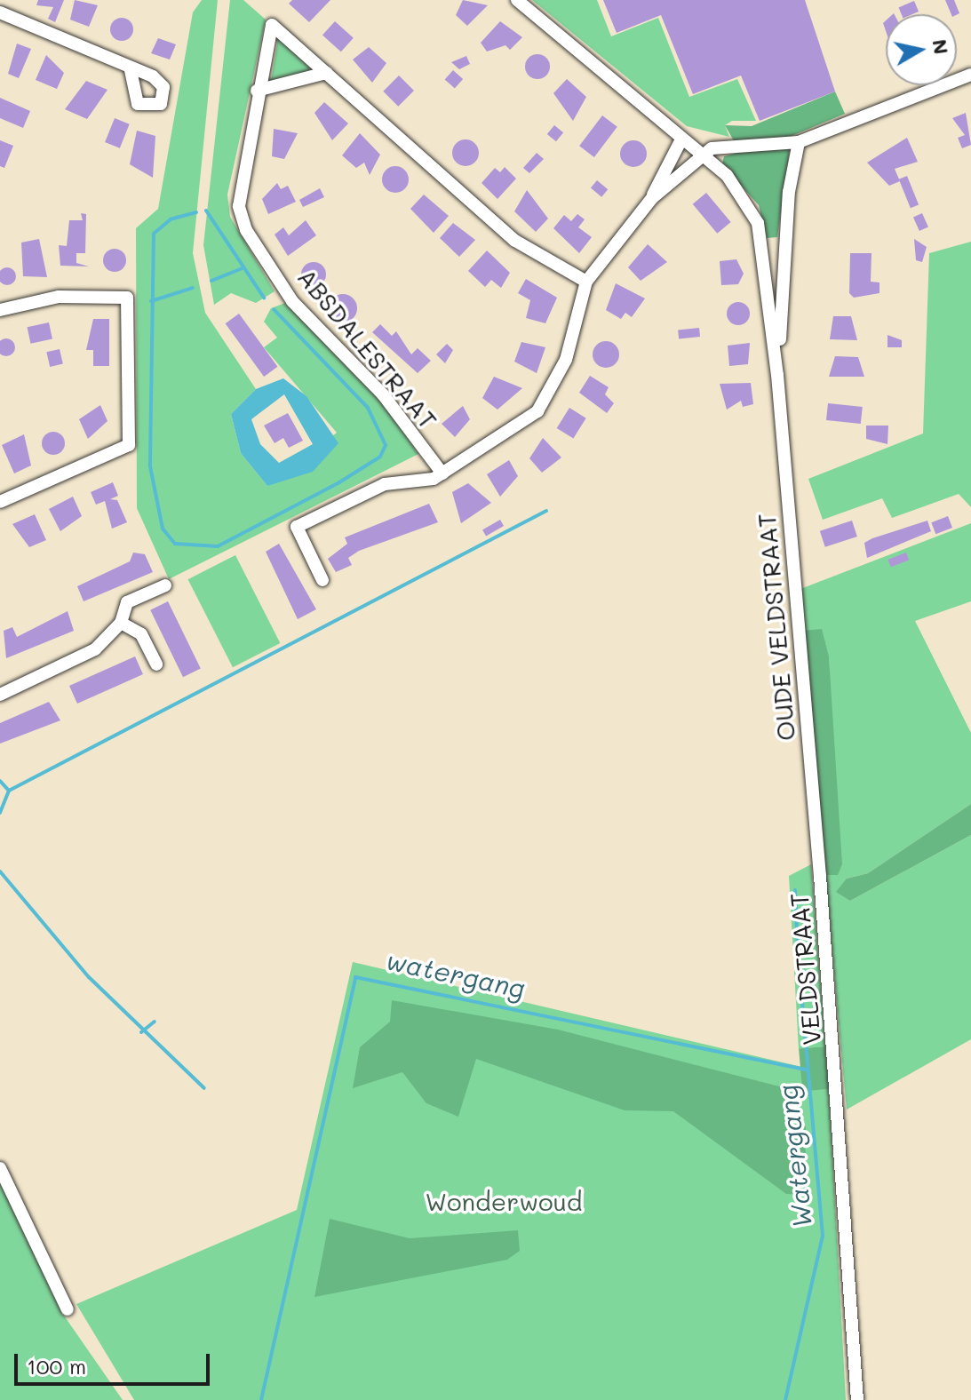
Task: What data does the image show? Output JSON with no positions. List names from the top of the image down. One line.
{"streets":{"street":["ABSDALESTRAAT","OUDE VELDSTRAAT","VELDSTRAAT"]},"crossings":[["OUDE VELDSTRAAT","VELDSTRAAT"]],"water":["watergang","Watergang"],"parks":["Wonderwoud"],"scale_bar":"100 m","north":"right"}
